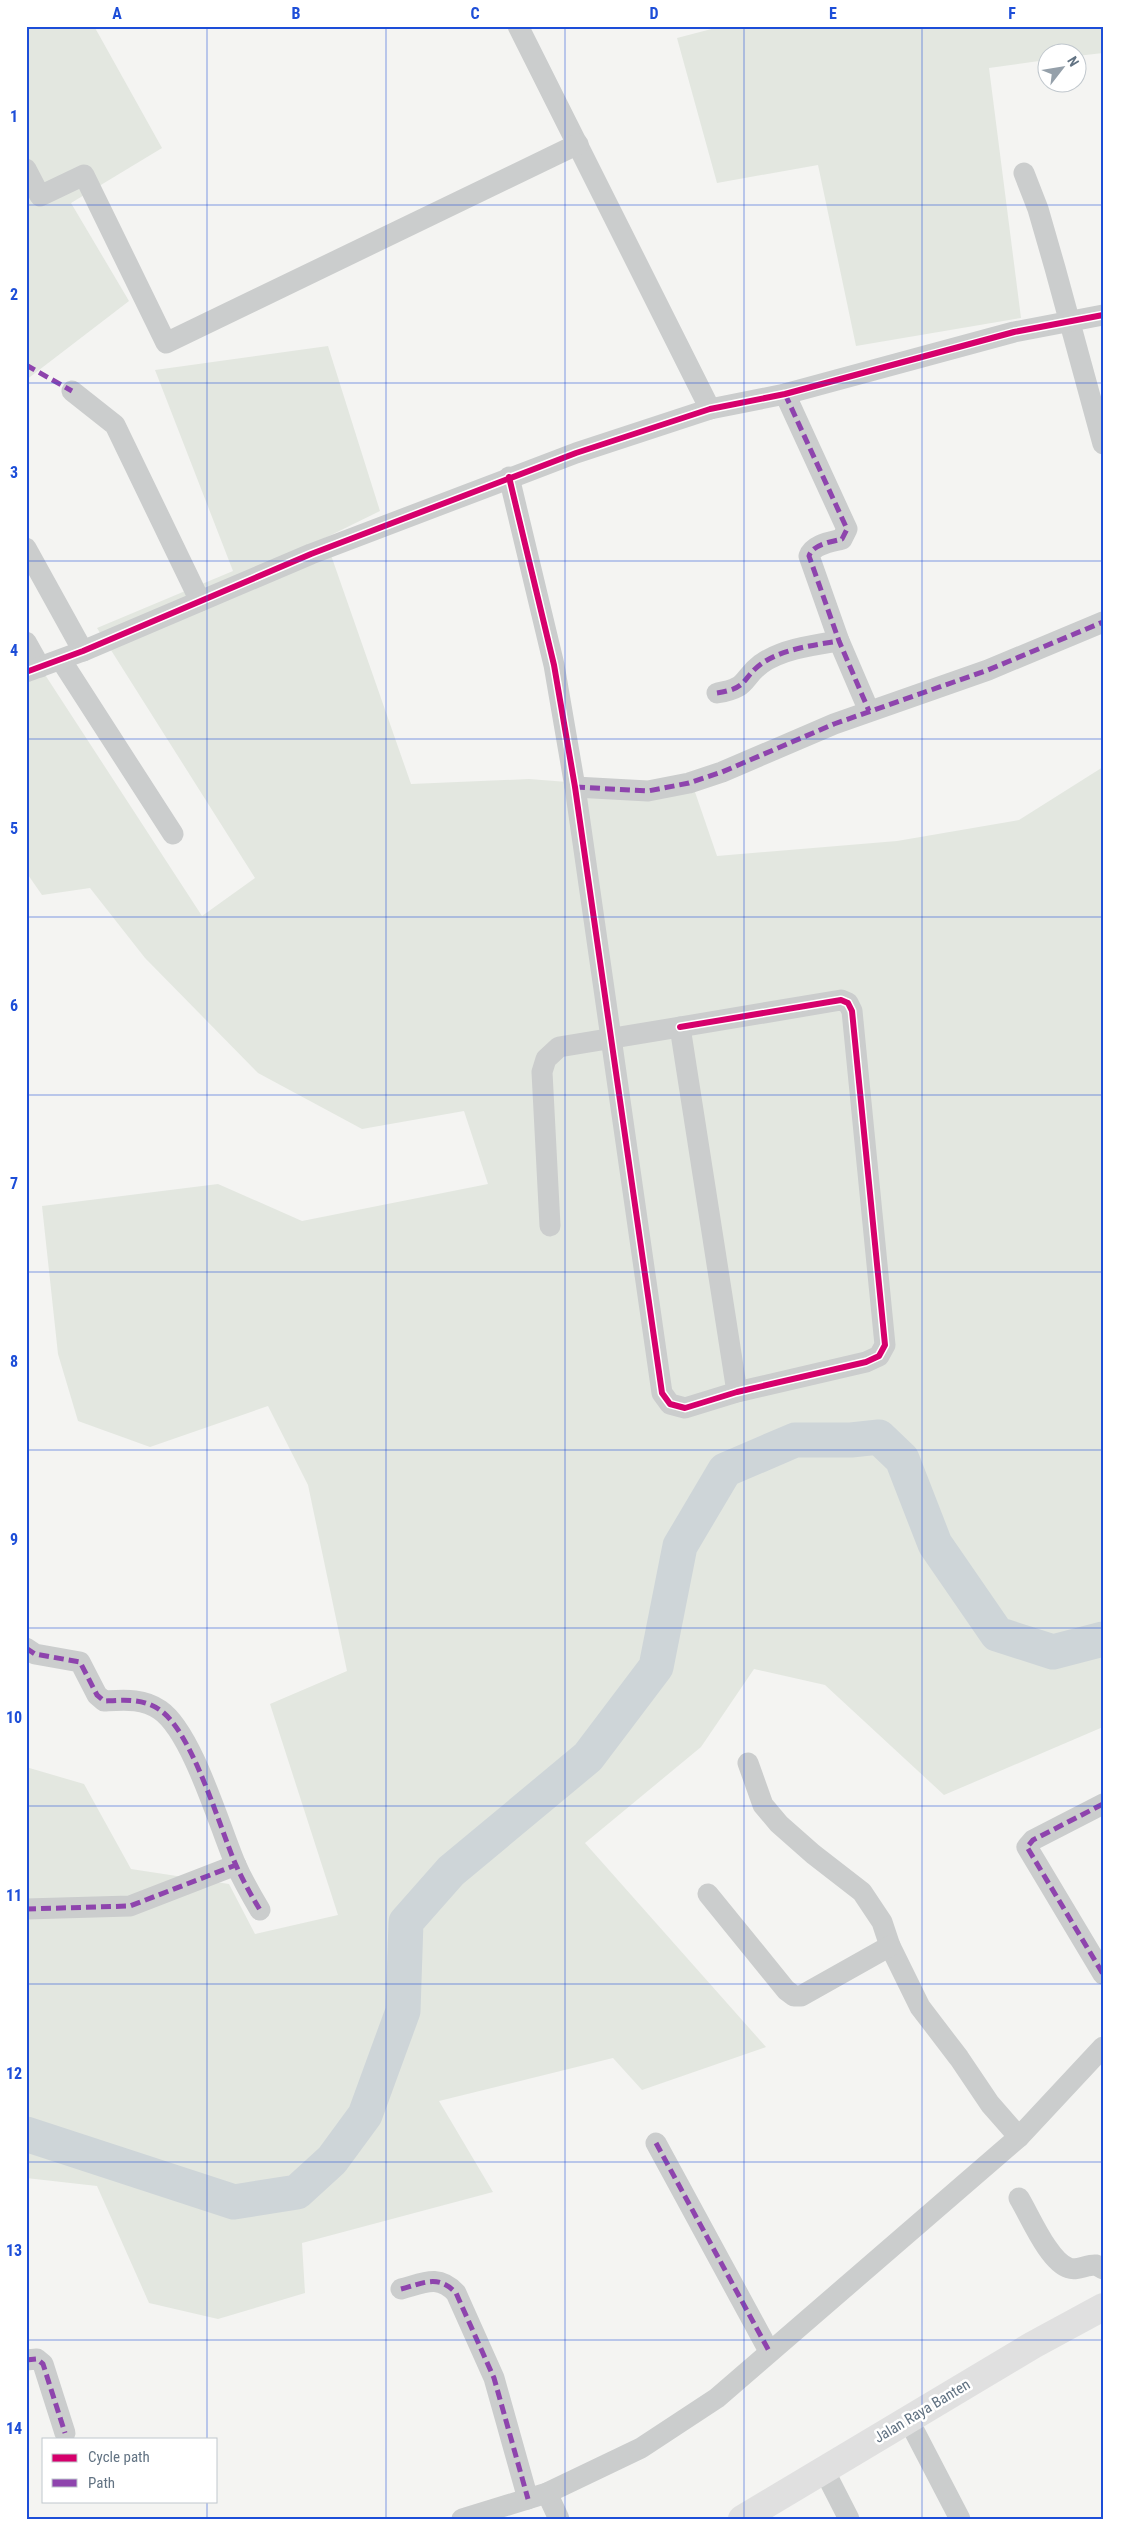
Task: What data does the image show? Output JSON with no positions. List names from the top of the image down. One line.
{"streets":{"main road":["Jalan Raya Banten"]},"legend":["Cycle path","Path"],"north":"top right","grid":{"columns":["A","B","C","D","E","F"],"rows":["1","2","3","4","5","6","7","8","9","10","11","12","13","14"]}}
